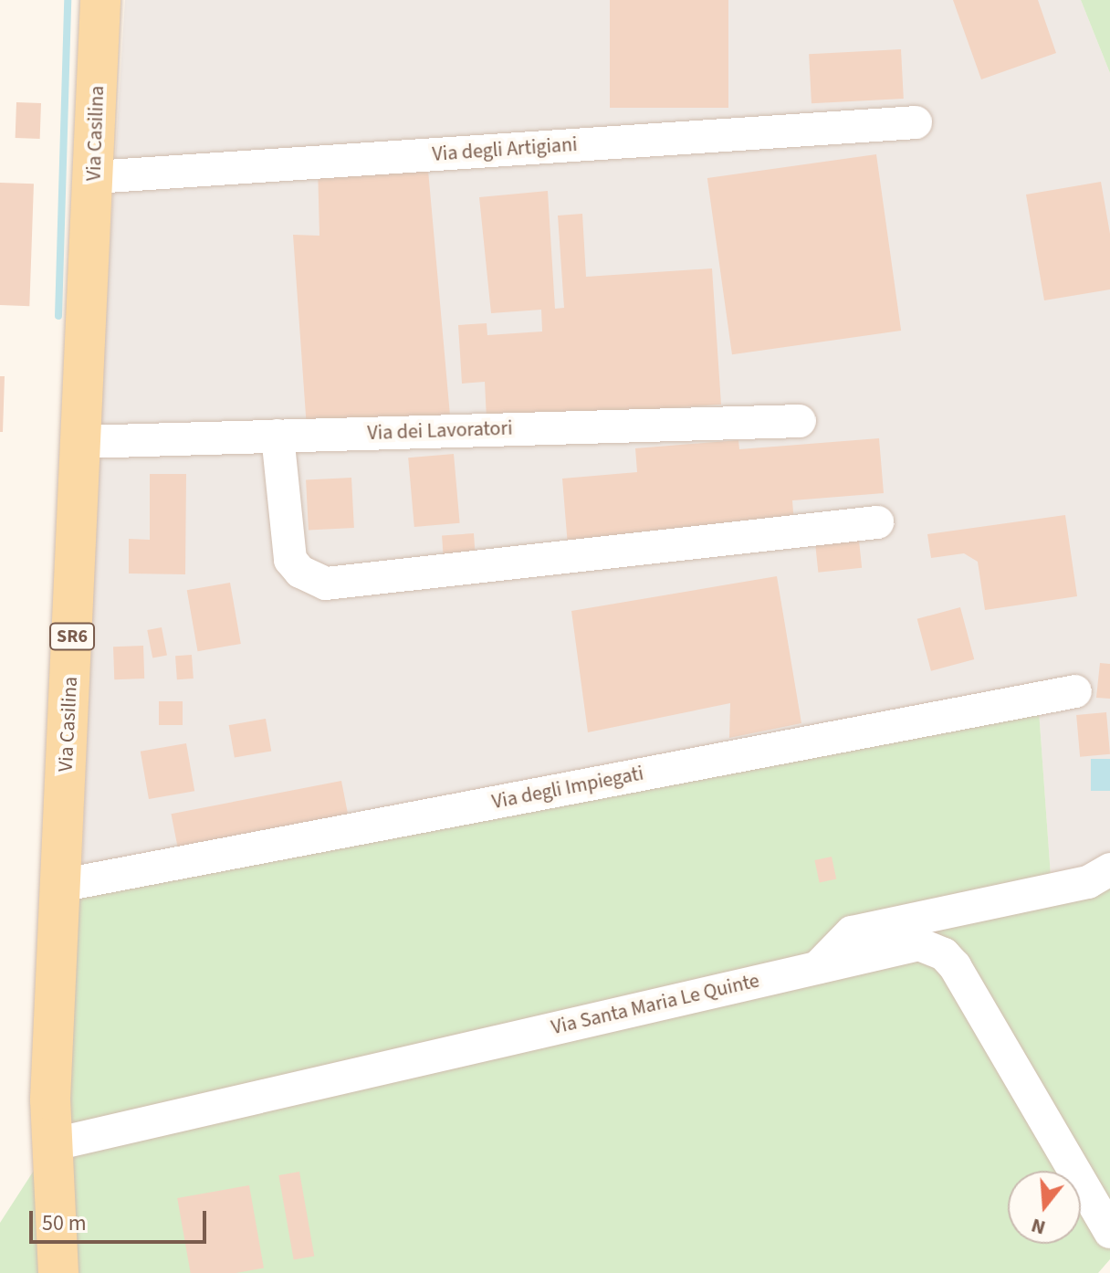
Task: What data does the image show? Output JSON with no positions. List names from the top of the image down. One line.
{"streets":{"main road":["Via Casilina","SR6"],"street":["Via degli Artigiani","Via dei Lavoratori","Via degli Impiegati","Via Santa Maria Le Quinte"]},"crossings":[["Via Casilina","Via degli Artigiani"],["Via Casilina","Via dei Lavoratori"],["Via Casilina","Via degli Impiegati"],["Via Casilina","Via Santa Maria Le Quinte"]],"scale_bar":"50 m","north":"bottom"}
